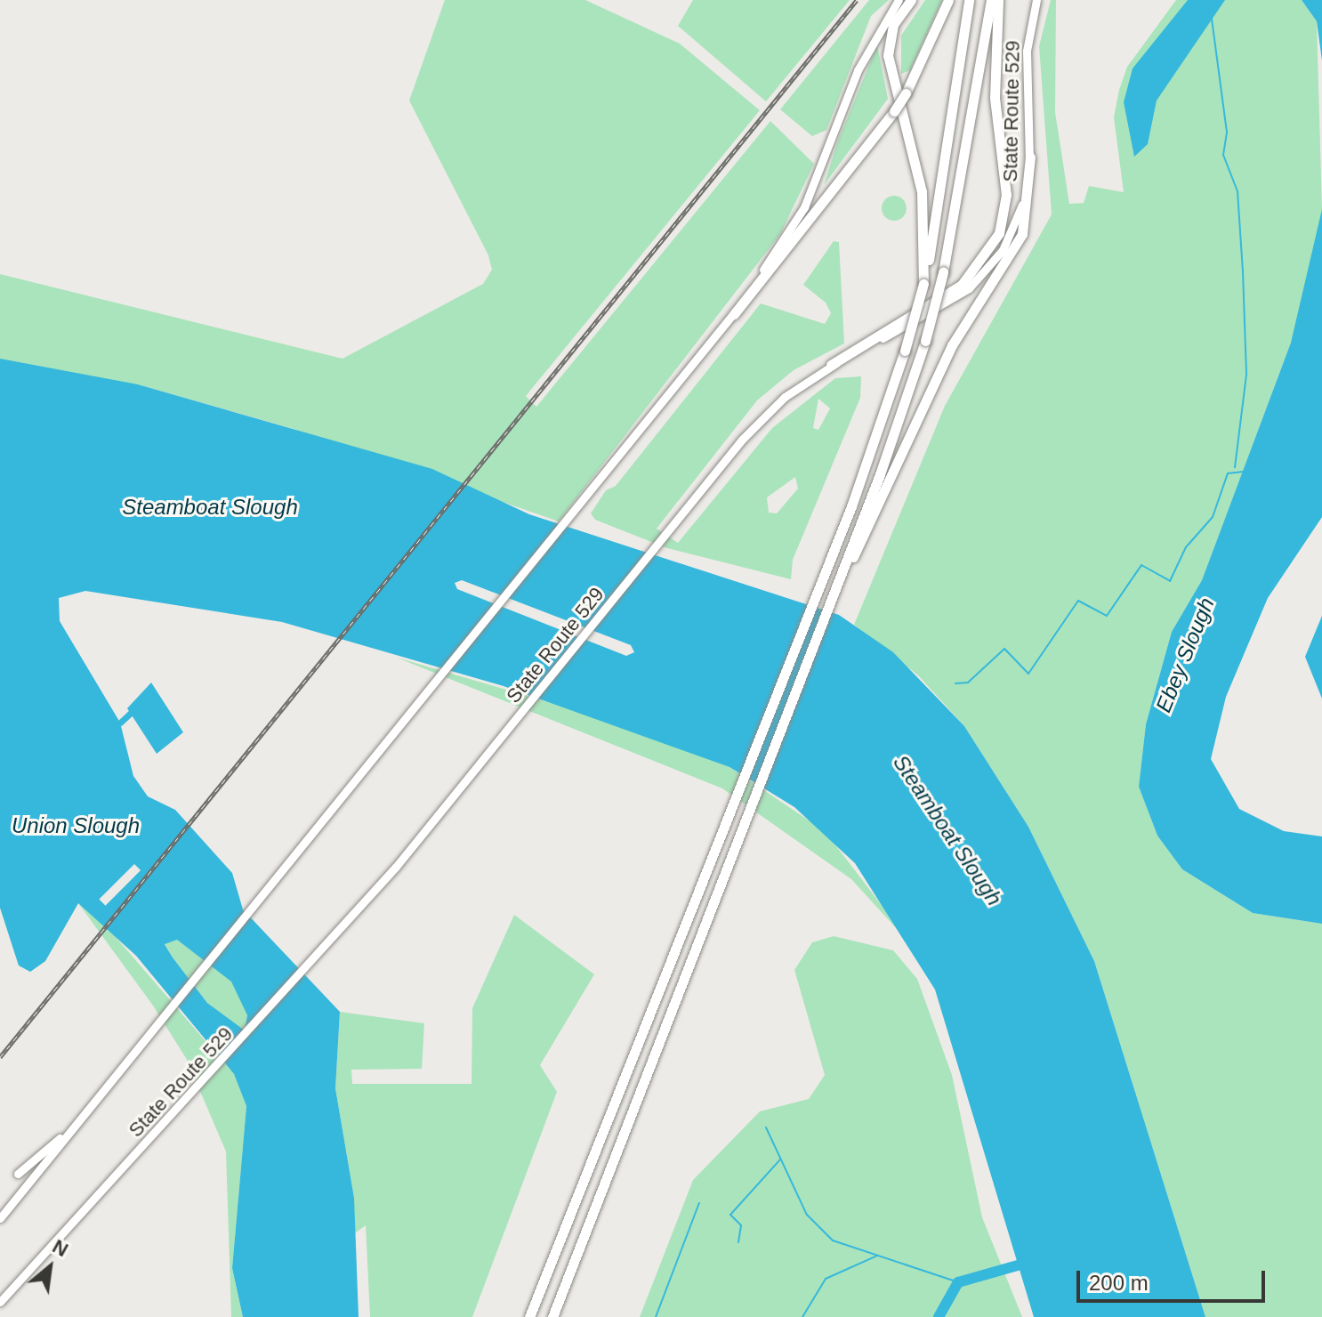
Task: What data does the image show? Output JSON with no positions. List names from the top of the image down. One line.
{"streets":{"main road":["State Route 529"]},"water":["Steamboat Slough","Ebey Slough","Union Slough"],"scale_bar":"200 m","north":"top right"}
